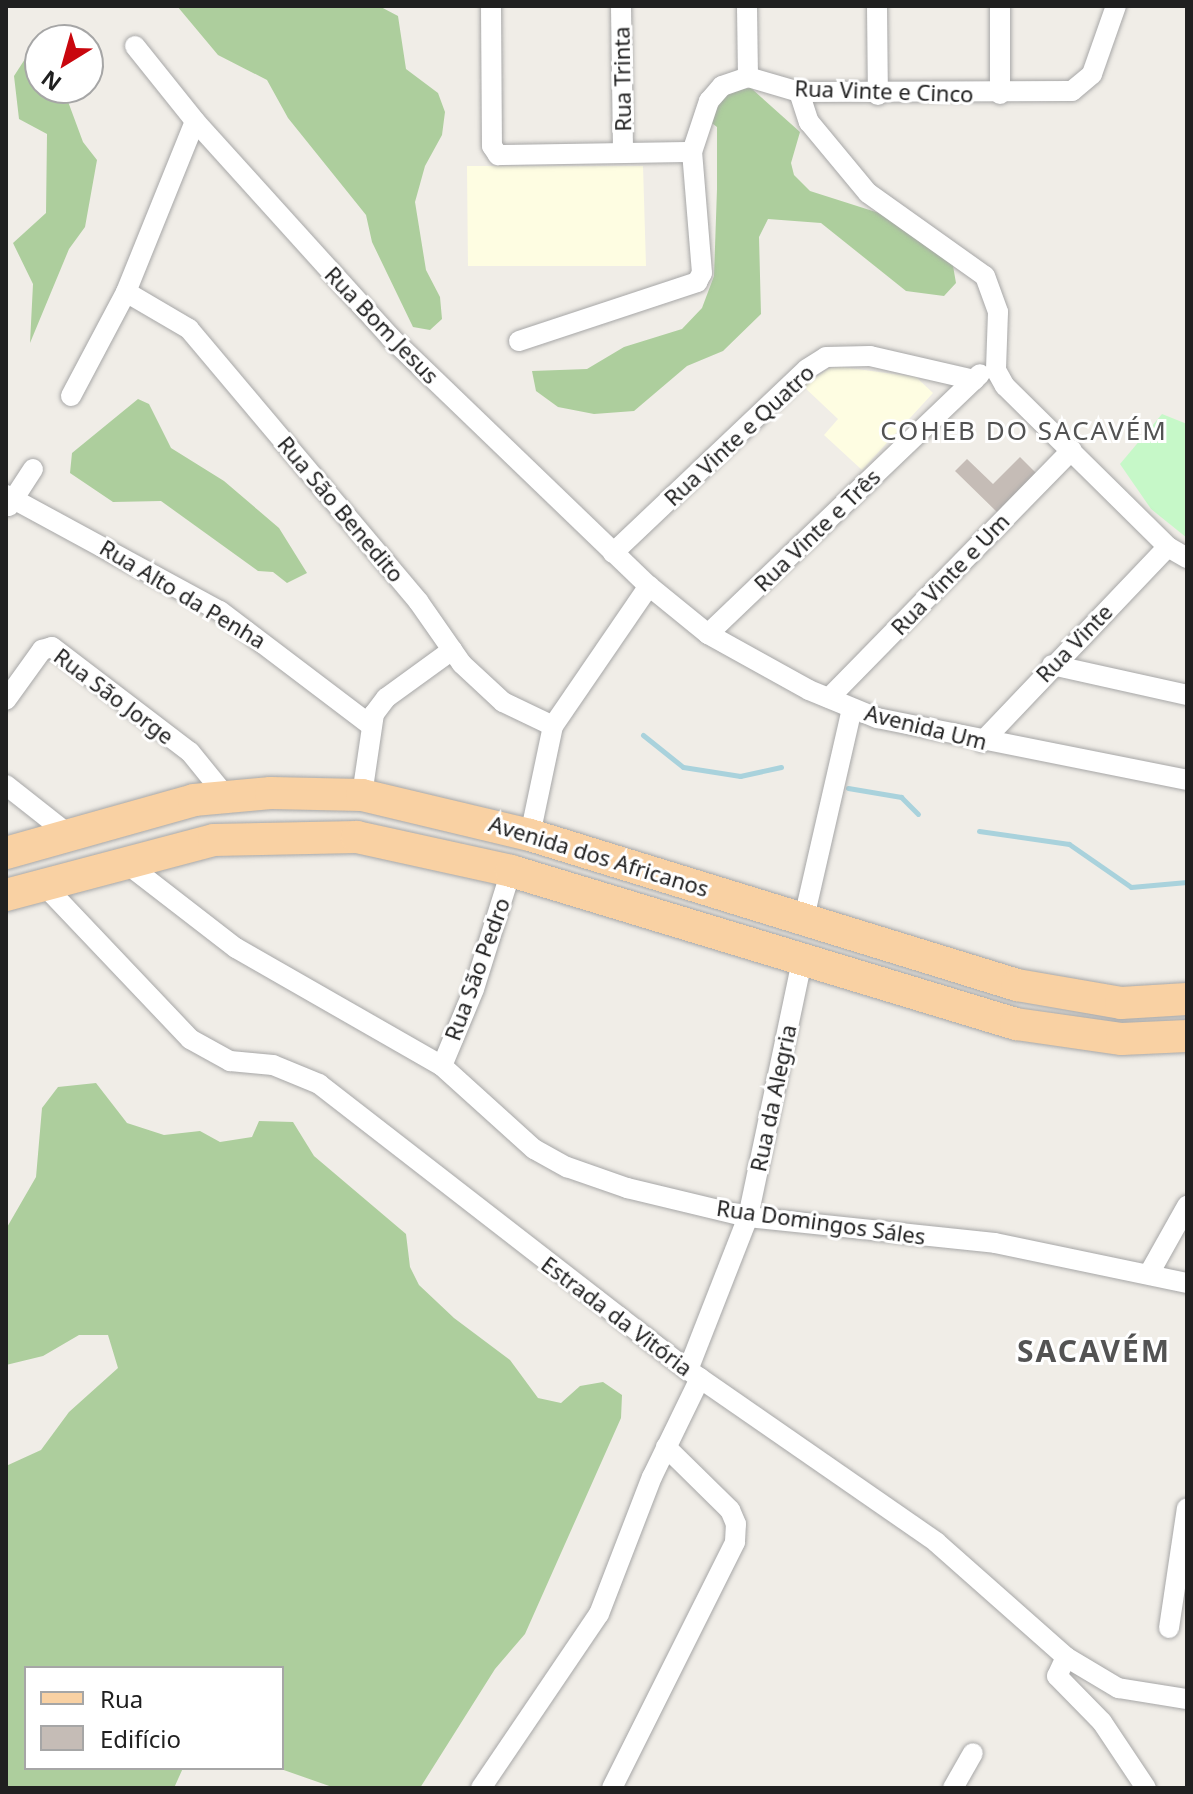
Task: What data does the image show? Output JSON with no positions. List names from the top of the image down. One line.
{"streets":{"main road":["Avenida dos Africanos"],"street":["Rua Trinta","Rua Vinte e Cinco","Rua Bom Jesus","Rua Vinte e Quatro","Rua São Benedito","Rua Vinte e Três","Rua Vinte e Um","Rua Alto da Penha","Rua Vinte","Rua São Jorge","Avenida Um","Rua São Pedro","Rua da Alegria","Rua Domingos Sáles","Estrada da Vitória"]},"crossings":[["Rua Bom Jesus","Rua Vinte e Quatro"],["Rua Bom Jesus","Avenida Um"],["Rua Vinte e Quatro","Rua Vinte e Três"],["Rua Vinte e Três","Avenida Um"],["Rua Vinte e Um","Avenida Um"],["Rua Vinte","Avenida Um"],["Rua São Jorge","Avenida dos Africanos"],["Avenida dos Africanos","Rua São Pedro"],["Avenida dos Africanos","Rua da Alegria"],["Avenida dos Africanos","Rua Domingos Sáles"],["Avenida dos Africanos","Estrada da Vitória"],["Rua São Pedro","Rua Domingos Sáles"],["Rua da Alegria","Rua Domingos Sáles"],["Rua da Alegria","Estrada da Vitória"]],"districts":["COHEB DO SACAVÉM","SACAVÉM"],"legend":["Rua","Edifício"],"north":"bottom left"}
